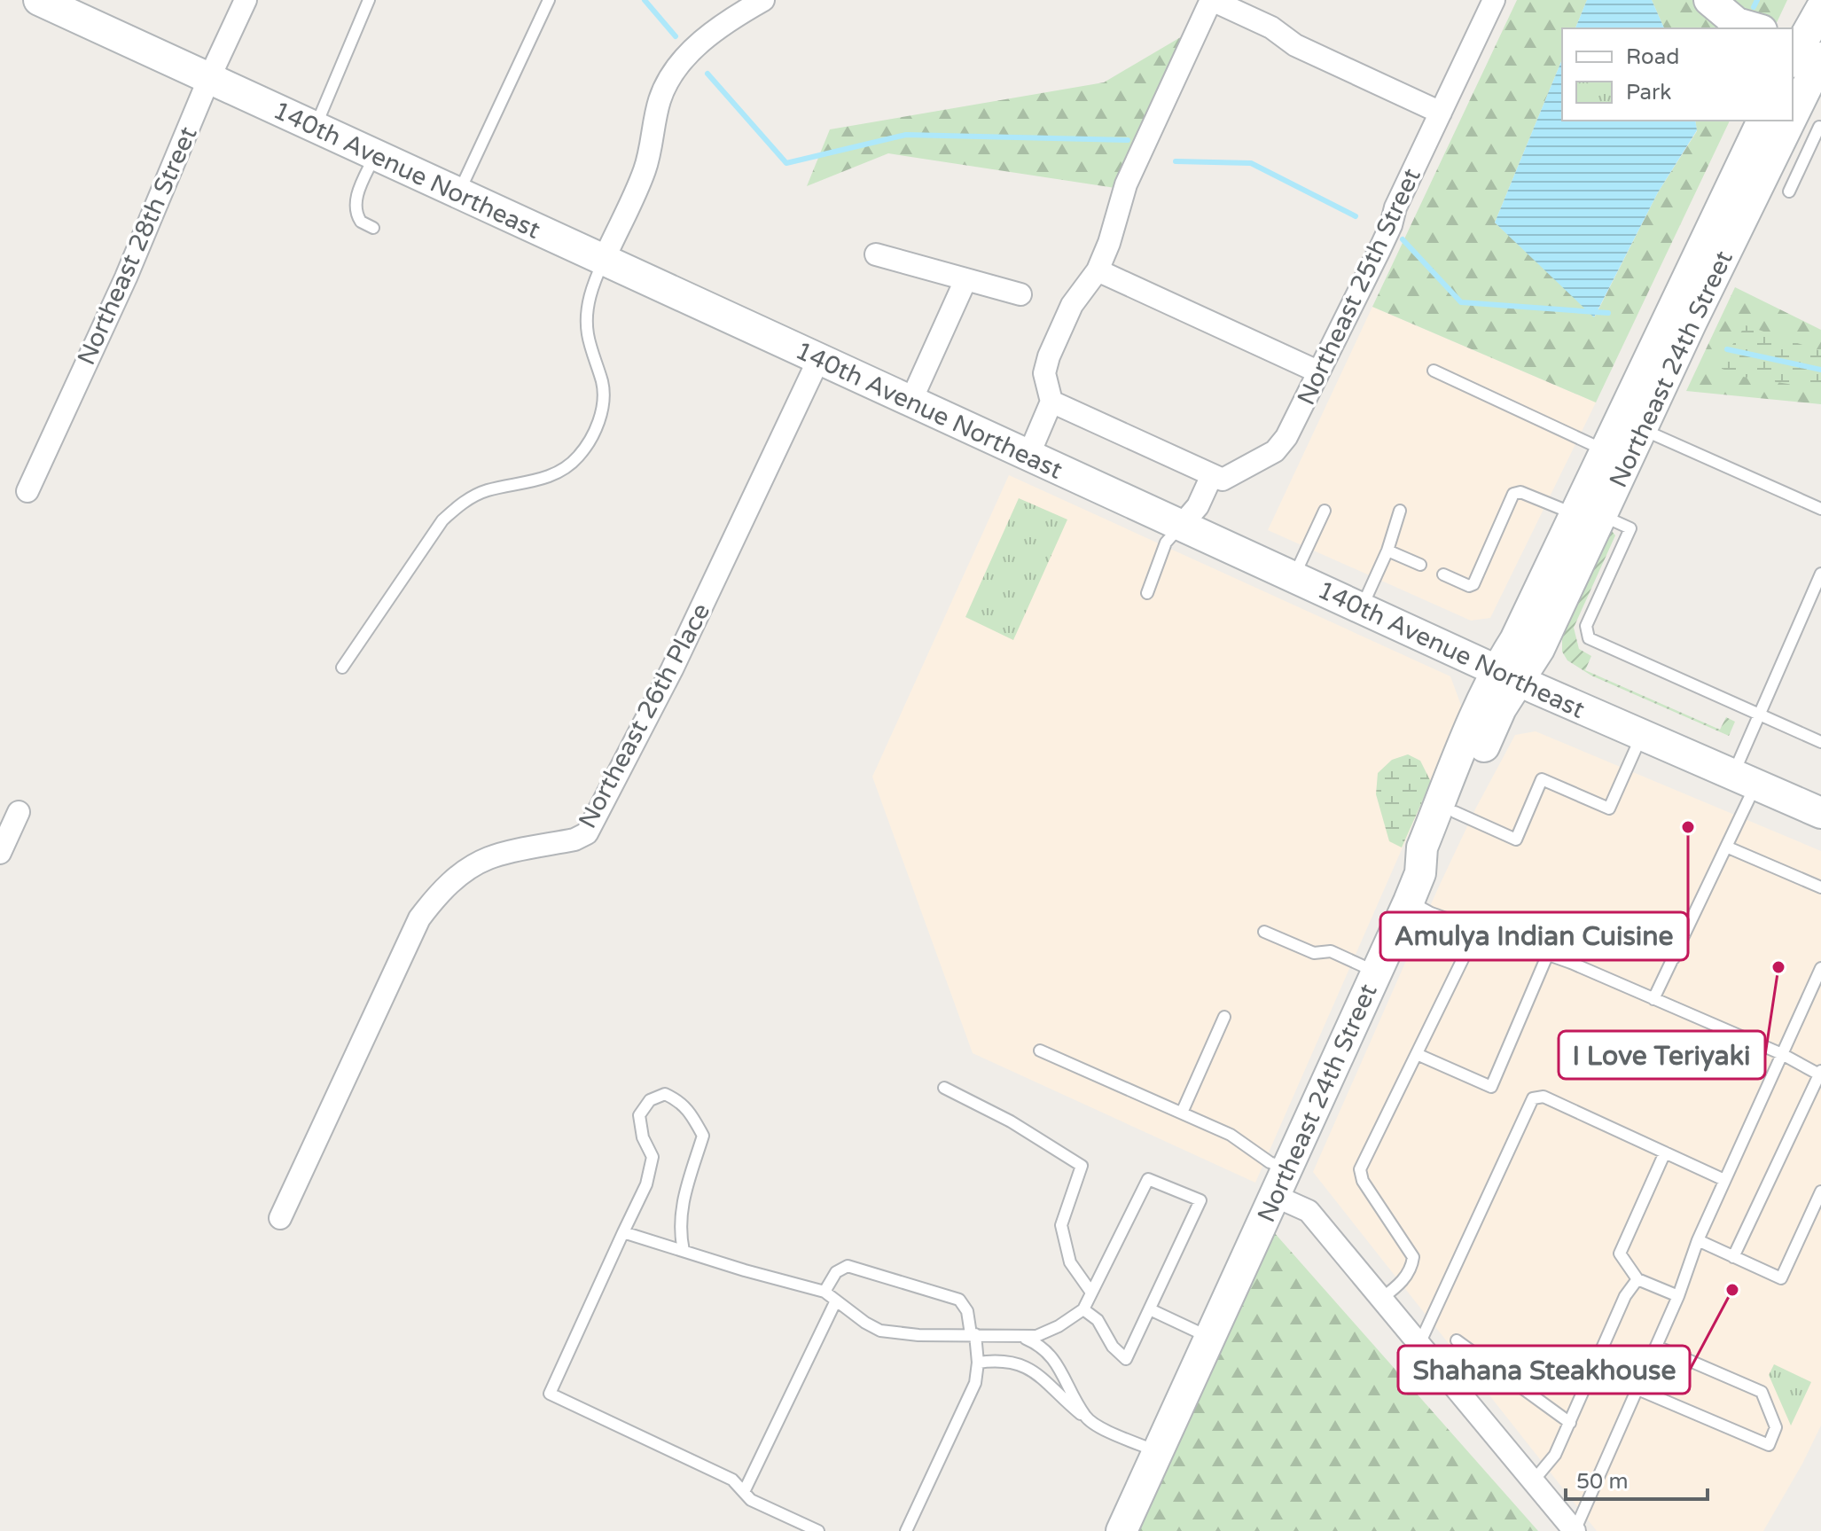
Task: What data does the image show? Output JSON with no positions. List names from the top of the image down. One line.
{"streets":{"street":["140th Avenue Northeast","Northeast 28th Street","Northeast 25th Street","Northeast 24th Street","Northeast 26th Place"]},"crossings":[["140th Avenue Northeast","Northeast 28th Street"],["140th Avenue Northeast","Northeast 24th Street"],["140th Avenue Northeast","Northeast 26th Place"]],"places":["Amulya Indian Cuisine","I Love Teriyaki","Shahana Steakhouse"],"legend":["Road","Park"],"scale_bar":"50 m"}
